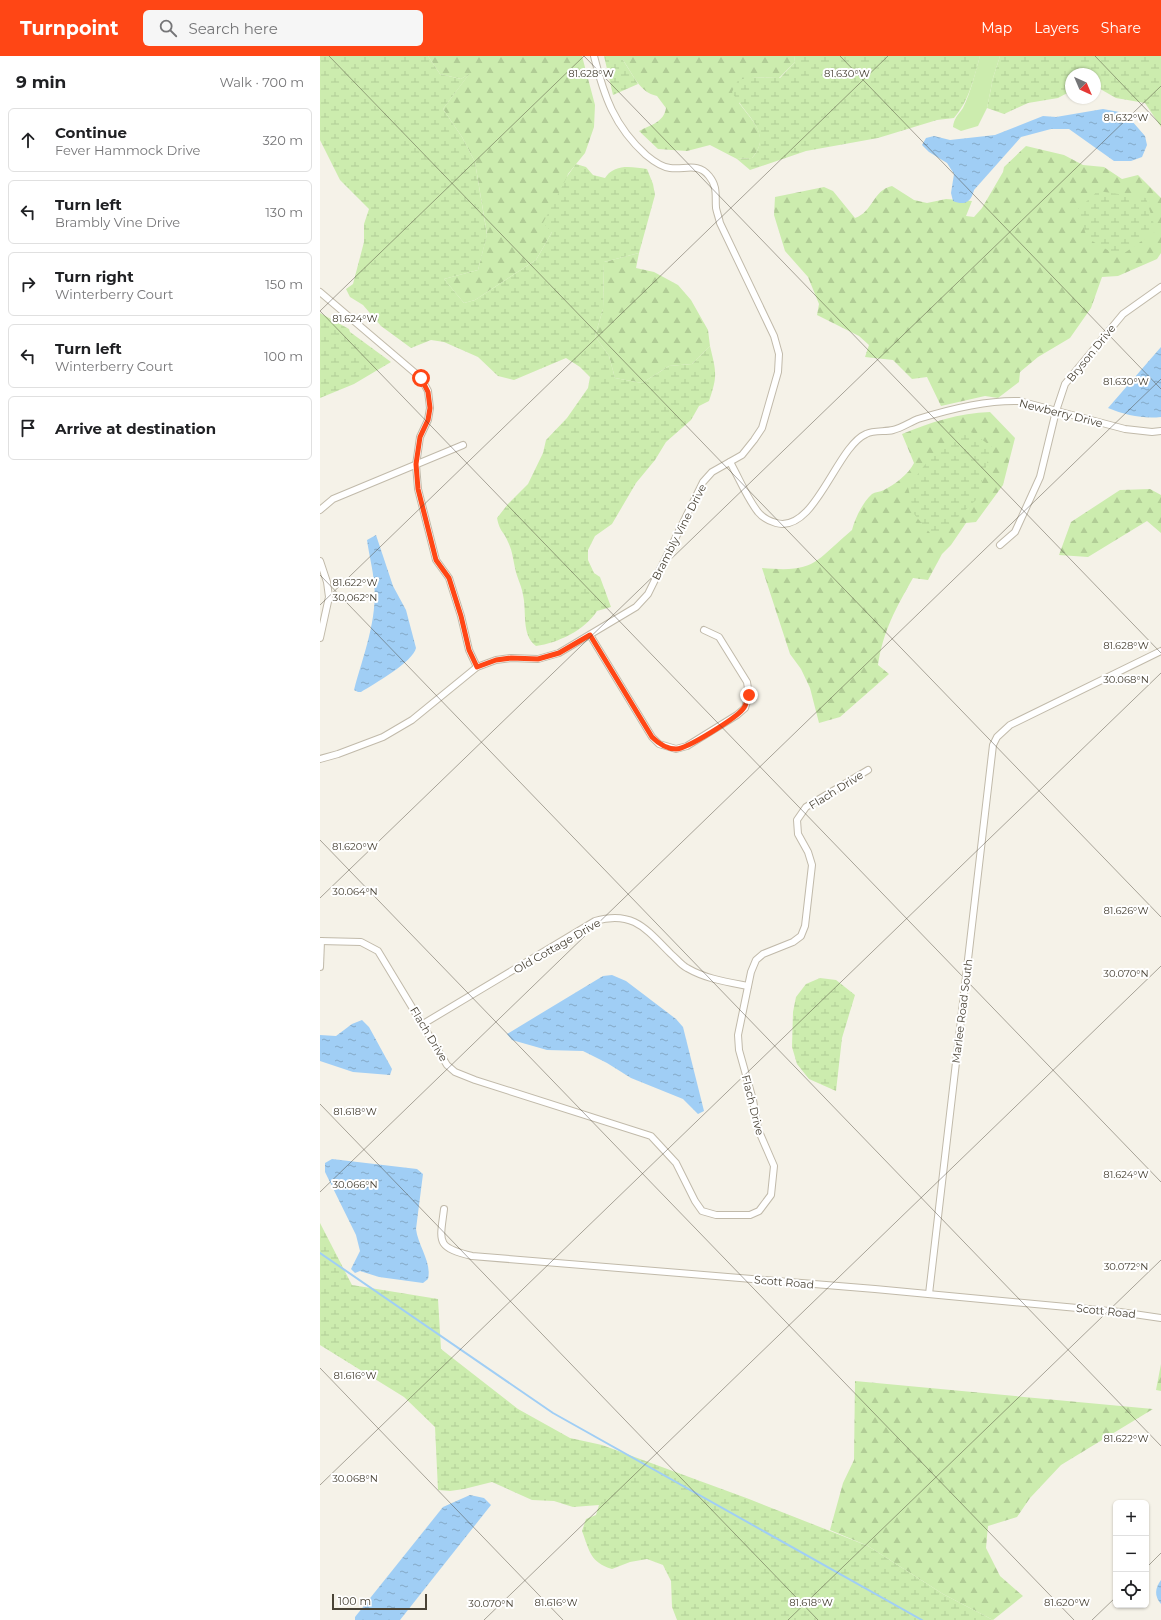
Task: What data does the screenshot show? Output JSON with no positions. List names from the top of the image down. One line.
{"streets":{"street":["Bryson Drive","Newberry Drive","Brambly Vine Drive","Flach Drive","Old Cottage Drive","Marlee Road South","Scott Road"]},"crossings":[["Bryson Drive","Newberry Drive"],["Newberry Drive","Brambly Vine Drive"],["Flach Drive","Old Cottage Drive"],["Marlee Road South","Scott Road"]],"scale_bar":"100 m","north":"bottom right","page":{"header":"Turnpoint","search":"Search here","nav":["Map","Layers","Share"],"heading":["9 min","Walk · 700 m"],"list":[["Continue","Fever Hammock Drive","320 m"],["Turn left","Brambly Vine Drive","130 m"],["Turn right","Winterberry Court","150 m"],["Turn left","Winterberry Court","100 m"],"Arrive at destination"],"map_buttons":["+","−"],"scale":"100 m"},"coordinates":["81.628°W","81.630°W","81.632°W","81.624°W","81.622°W","30.062°N","30.068°N","81.620°W","30.064°N","81.626°W","30.070°N","81.618°W","30.066°N","30.072°N","81.616°W"]}
